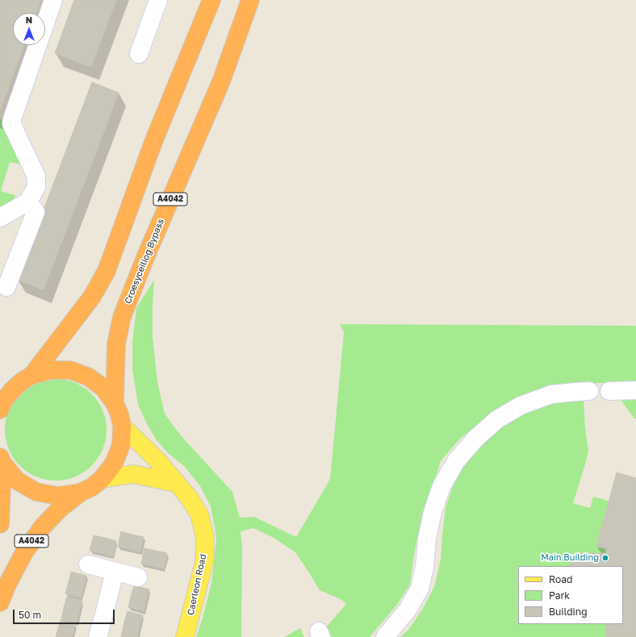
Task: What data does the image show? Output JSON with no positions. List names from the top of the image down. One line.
{"streets":{"highway":["A4042","Croesyceiliog Bypass"],"main road":["Caerleon Road"]},"places":["Main Building"],"legend":["Road","Park","Building"],"scale_bar":"50 m","north":"top"}
